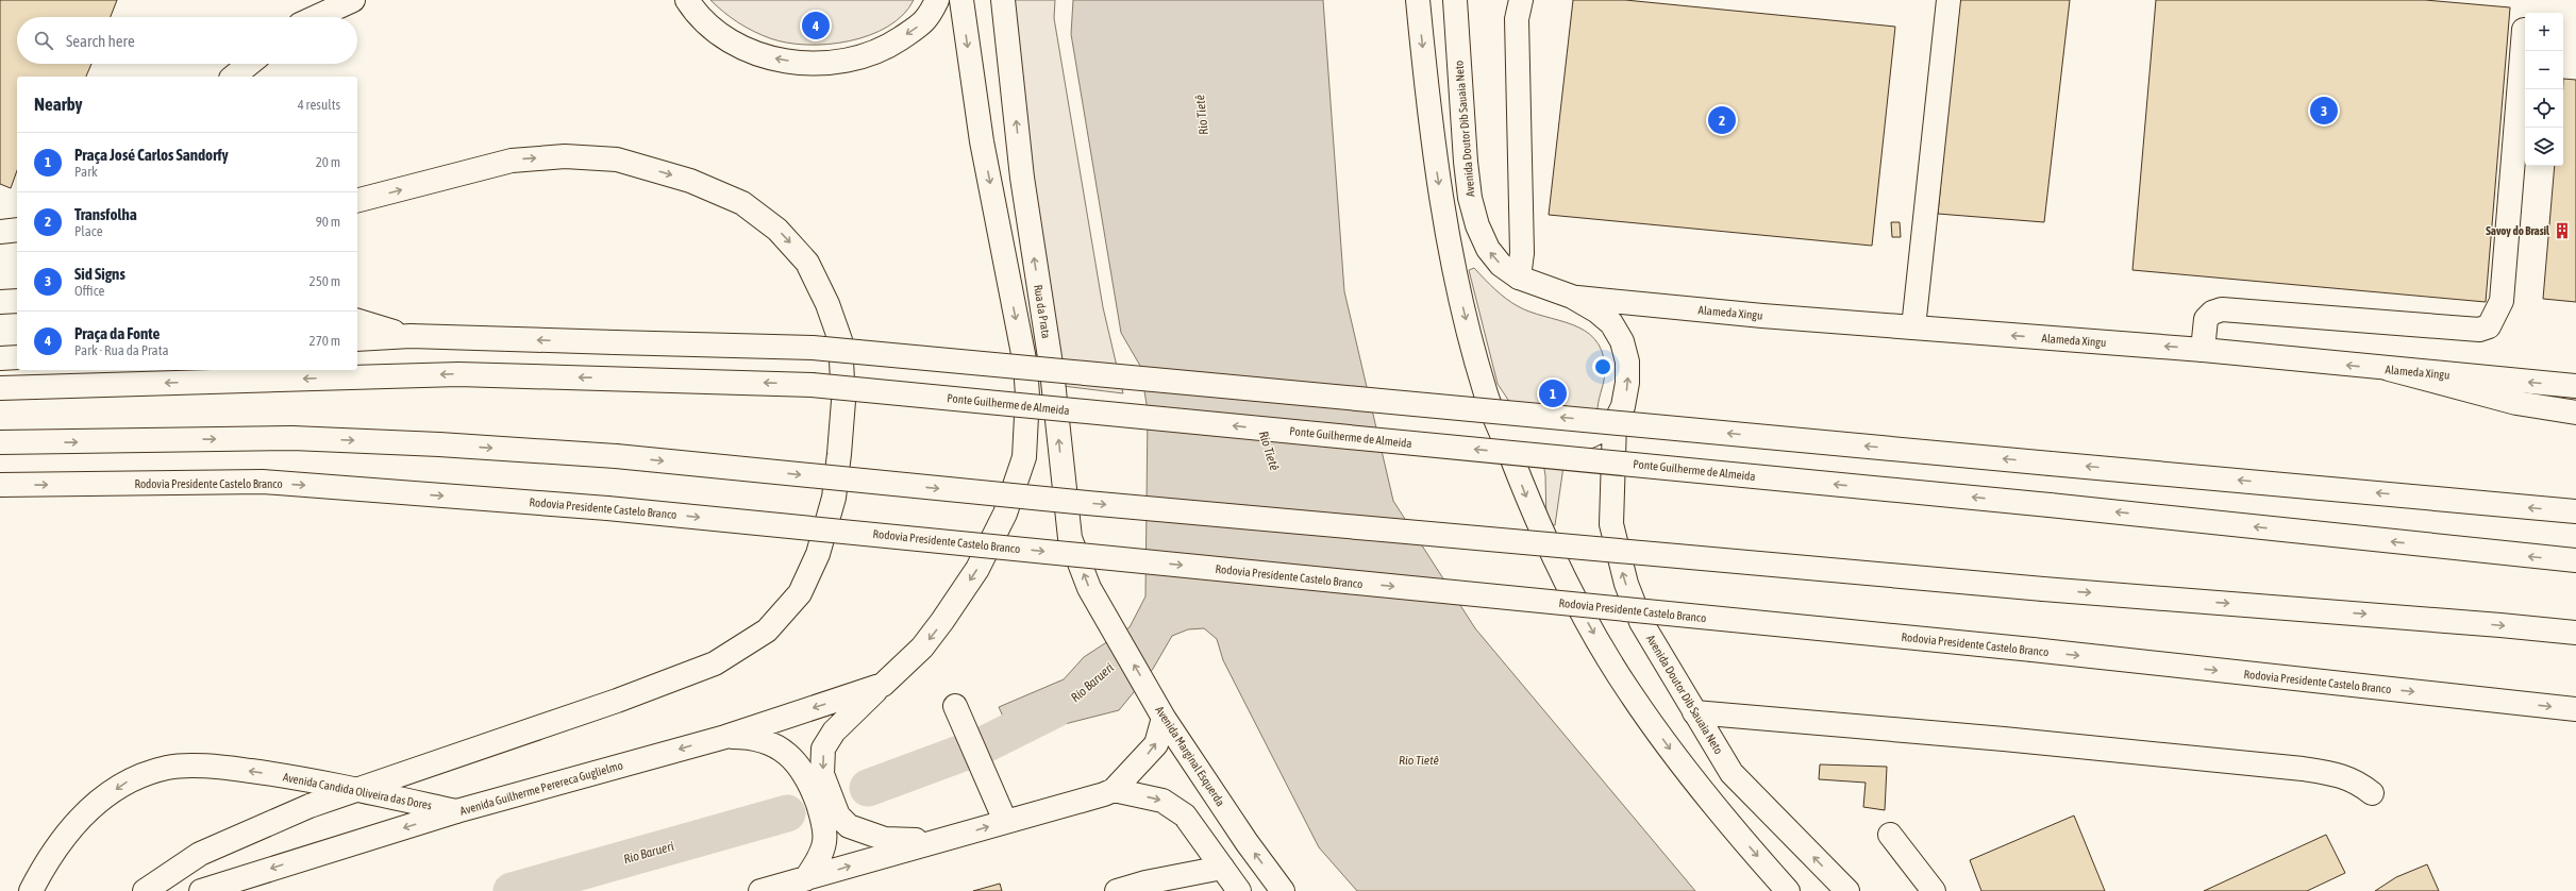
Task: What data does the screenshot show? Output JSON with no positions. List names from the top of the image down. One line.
{"streets":{"main road":["Avenida Doutor Dib Sauaia Neto","Rua da Prata","Alameda Xingu","Ponte Guilherme de Almeida","Rodovia Presidente Castelo Branco","Avenida Marginal Esquerda","Avenida Guilherme Perereca Guglielmo","Avenida Candida Oliveira das Dores"]},"crossings":[["Avenida Doutor Dib Sauaia Neto","Alameda Xingu"],["Rua da Prata","Avenida Marginal Esquerda"],["Avenida Guilherme Perereca Guglielmo","Avenida Candida Oliveira das Dores"]],"one_way":["Rua da Prata"],"water":["Rio Tietê","Rio Barueri"],"places":{"building":["Savoy do Brasil"]},"page":{"pins":["4","3","2","1"],"map_buttons":["+","−"],"search":"Search here","heading":["Nearby","4 results"],"list":[{"mark":"1","name":"Praça José Carlos Sandorfy","note":"Park","value":"20 m"},{"mark":"2","name":"Transfolha","note":"Place","value":"90 m"},{"mark":"3","name":"Sid Signs","note":"Office","value":"250 m"},{"mark":"4","name":"Praça da Fonte","note":"Park · Rua da Prata","value":"270 m"}]}}
